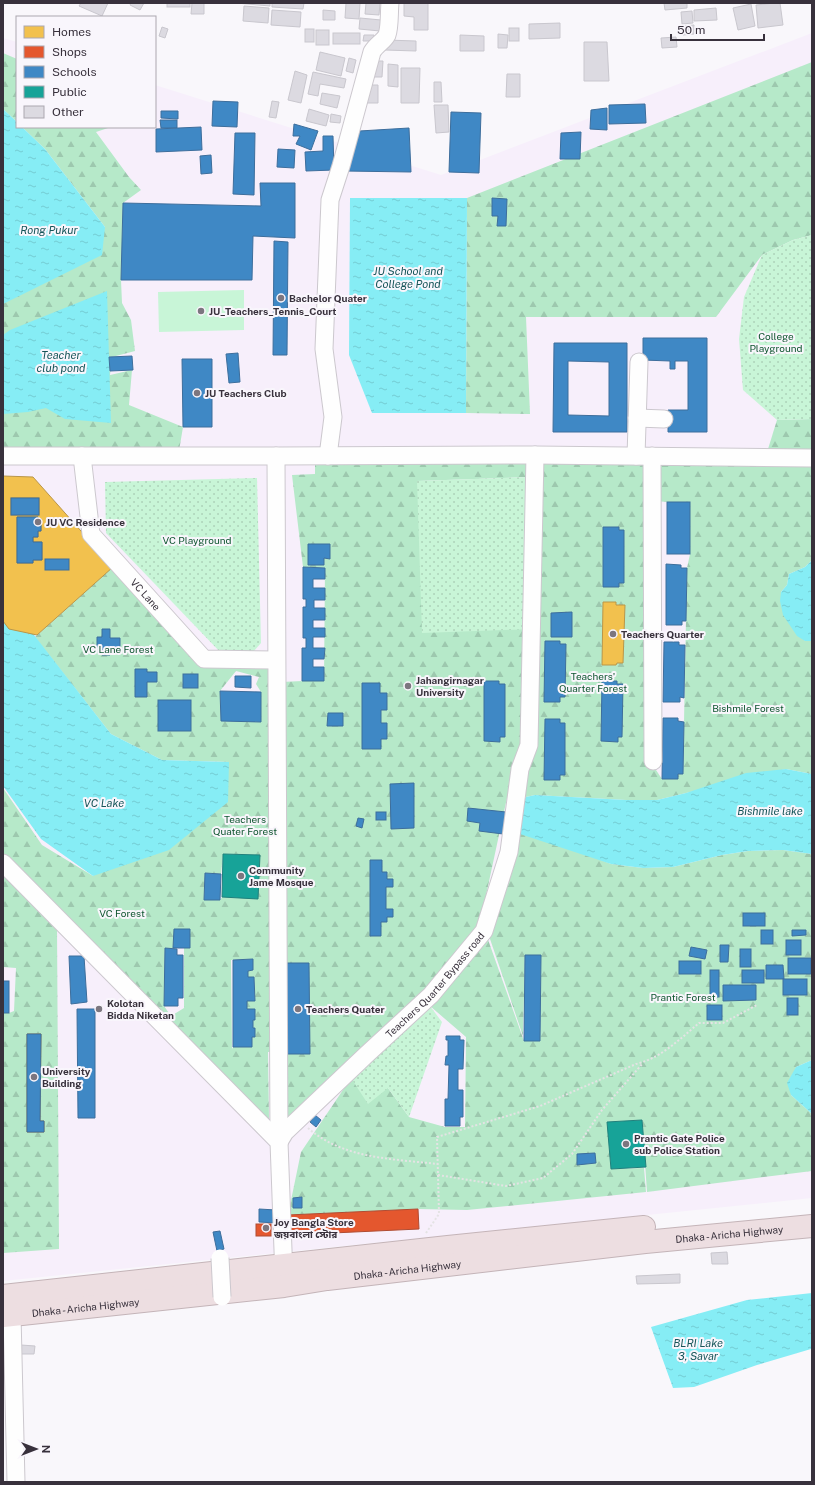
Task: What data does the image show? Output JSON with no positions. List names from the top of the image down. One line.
{"streets":{"highway":["Dhaka - Aricha Highway"],"street":["VC Lane","Teachers Quarter Bypass road"]},"water":["Rong Pukur","JU School and College Pond","Teacher club pond","VC Lake","Bishmile lake","BLRI Lake 3, Savar"],"parks":["College Playground","VC Playground","VC Lane Forest","Teachers' Quarter Forest","Bishmile Forest","Teachers Quater Forest","VC Forest","Prantic Forest"],"places":["Bachelor Quater","JU_Teachers_Tennis_Court","JU Teachers Club","JU VC Residence","Teachers Quarter","Jahangirnagar University","Community Jame Mosque","Kolotan Bidda Niketan","Teachers Quater","University Building","Prantic Gate Police sub Police Station","Joy Bangla Store জয়বাংলা স্টোর"],"legend":["Homes","Shops","Schools","Public","Other"],"scale_bar":"50 m","north":"right"}
